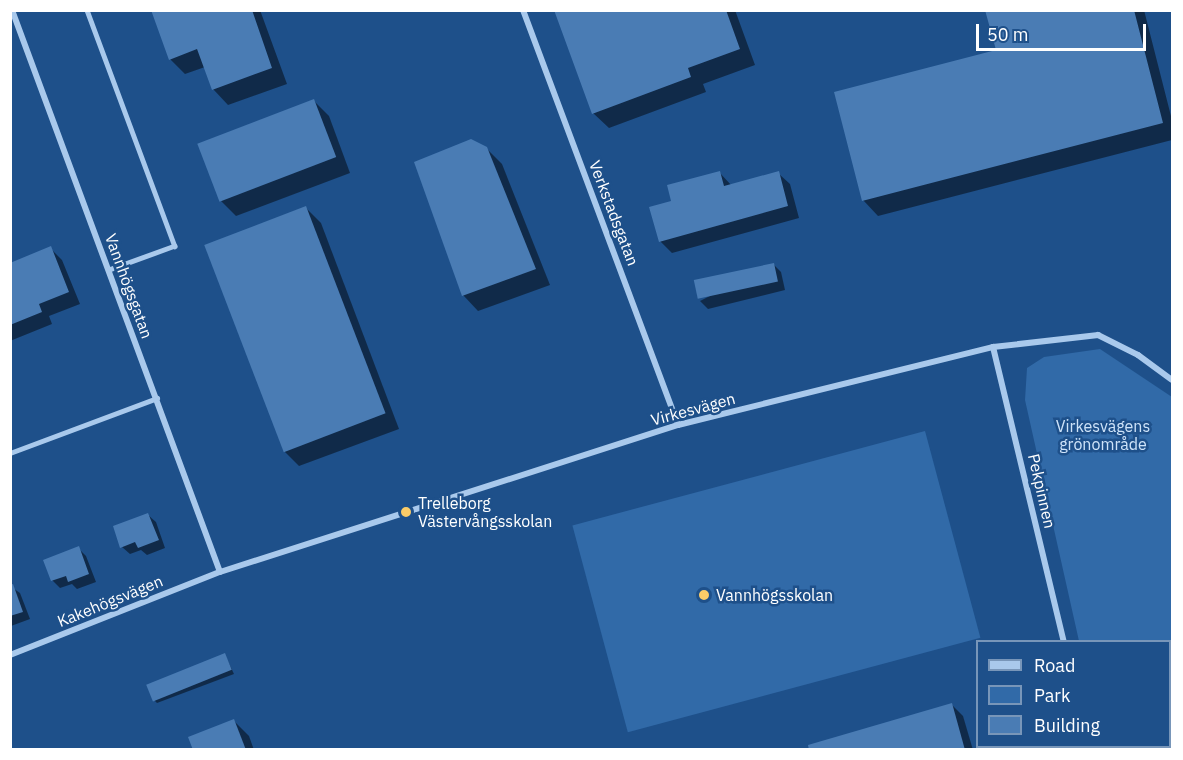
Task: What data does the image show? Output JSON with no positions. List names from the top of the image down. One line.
{"streets":{"street":["Verkstadsgatan","Vannhögsgatan","Virkesvägen","Pekpinnen","Kakehögsvägen"]},"crossings":[["Verkstadsgatan","Virkesvägen"],["Vannhögsgatan","Virkesvägen"],["Vannhögsgatan","Kakehögsvägen"],["Virkesvägen","Pekpinnen"],["Virkesvägen","Kakehögsvägen"]],"parks":["Virkesvägens grönområde"],"places":["Trelleborg Västervångsskolan","Vannhögsskolan"],"legend":["Road","Park","Building"],"scale_bar":"50 m"}
